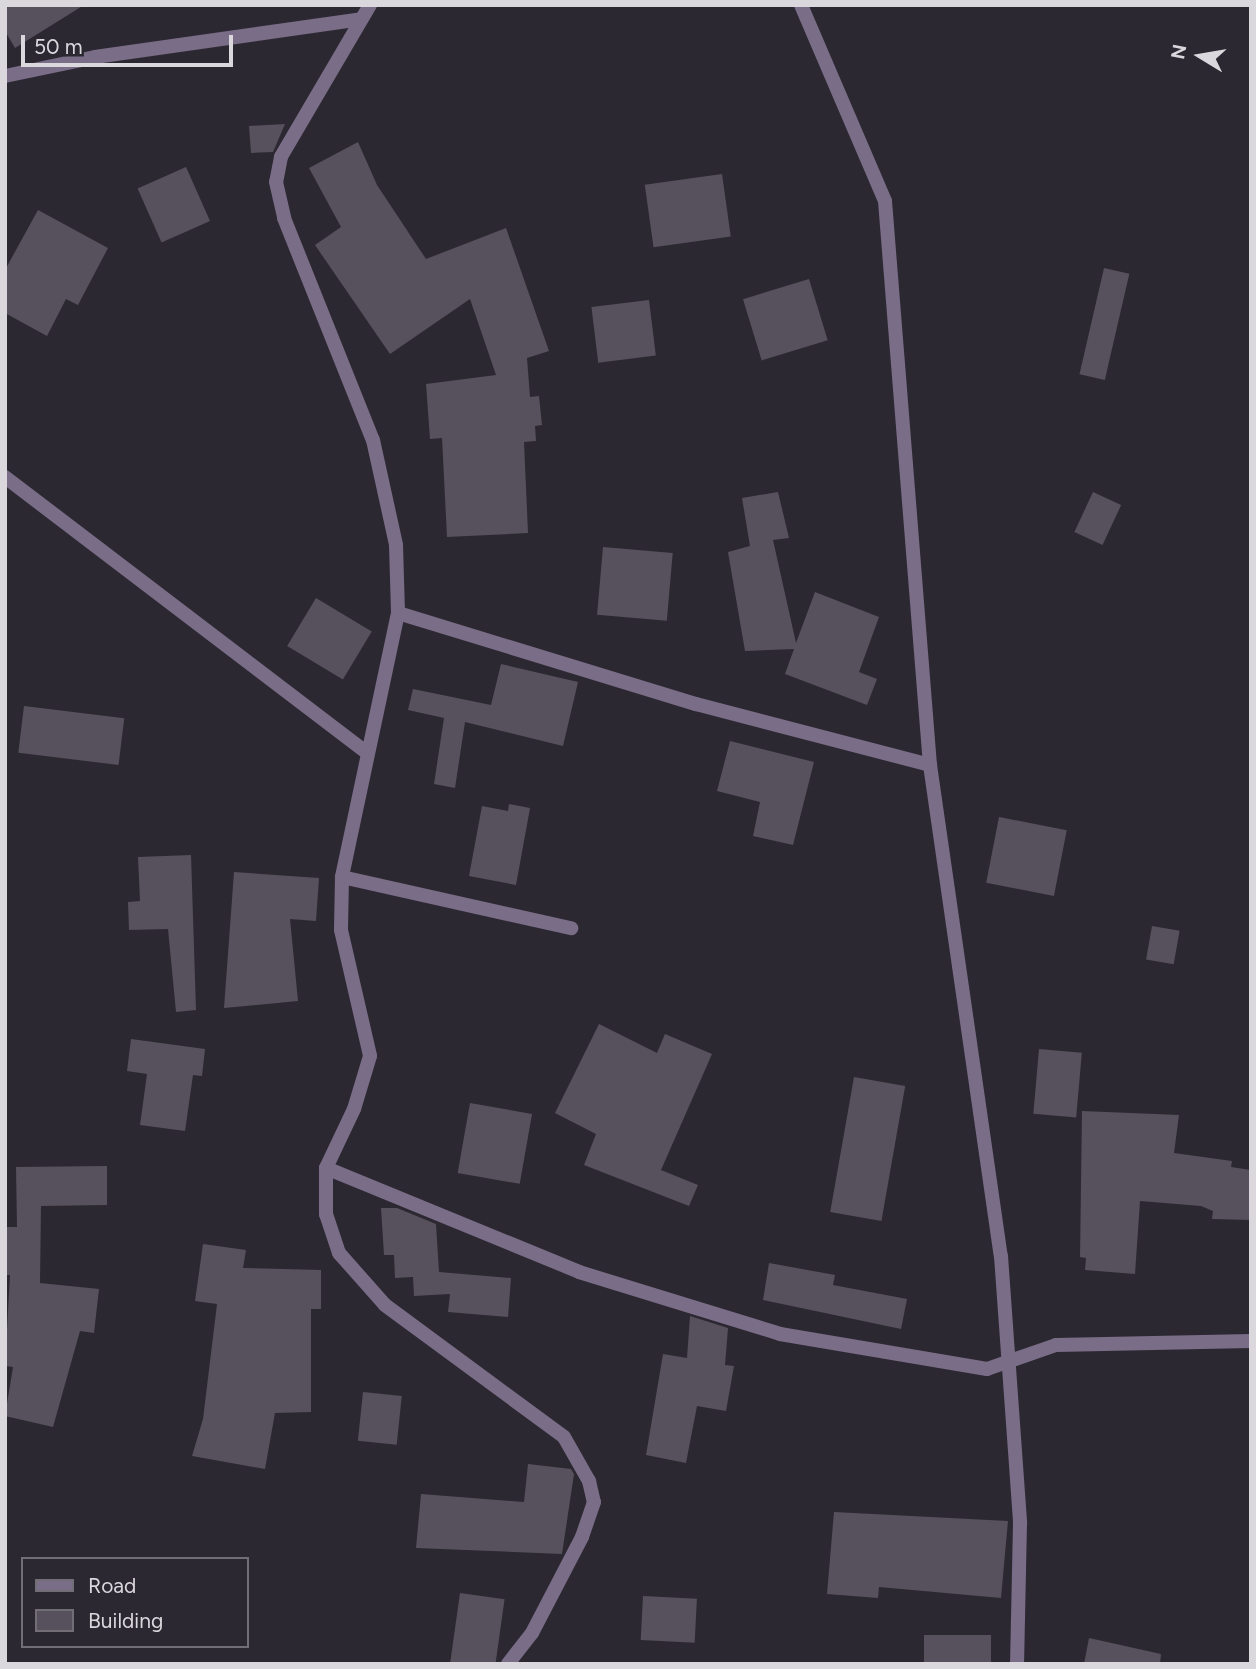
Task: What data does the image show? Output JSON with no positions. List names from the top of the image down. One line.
{"legend":["Road","Building"],"scale_bar":"50 m","north":"left"}
